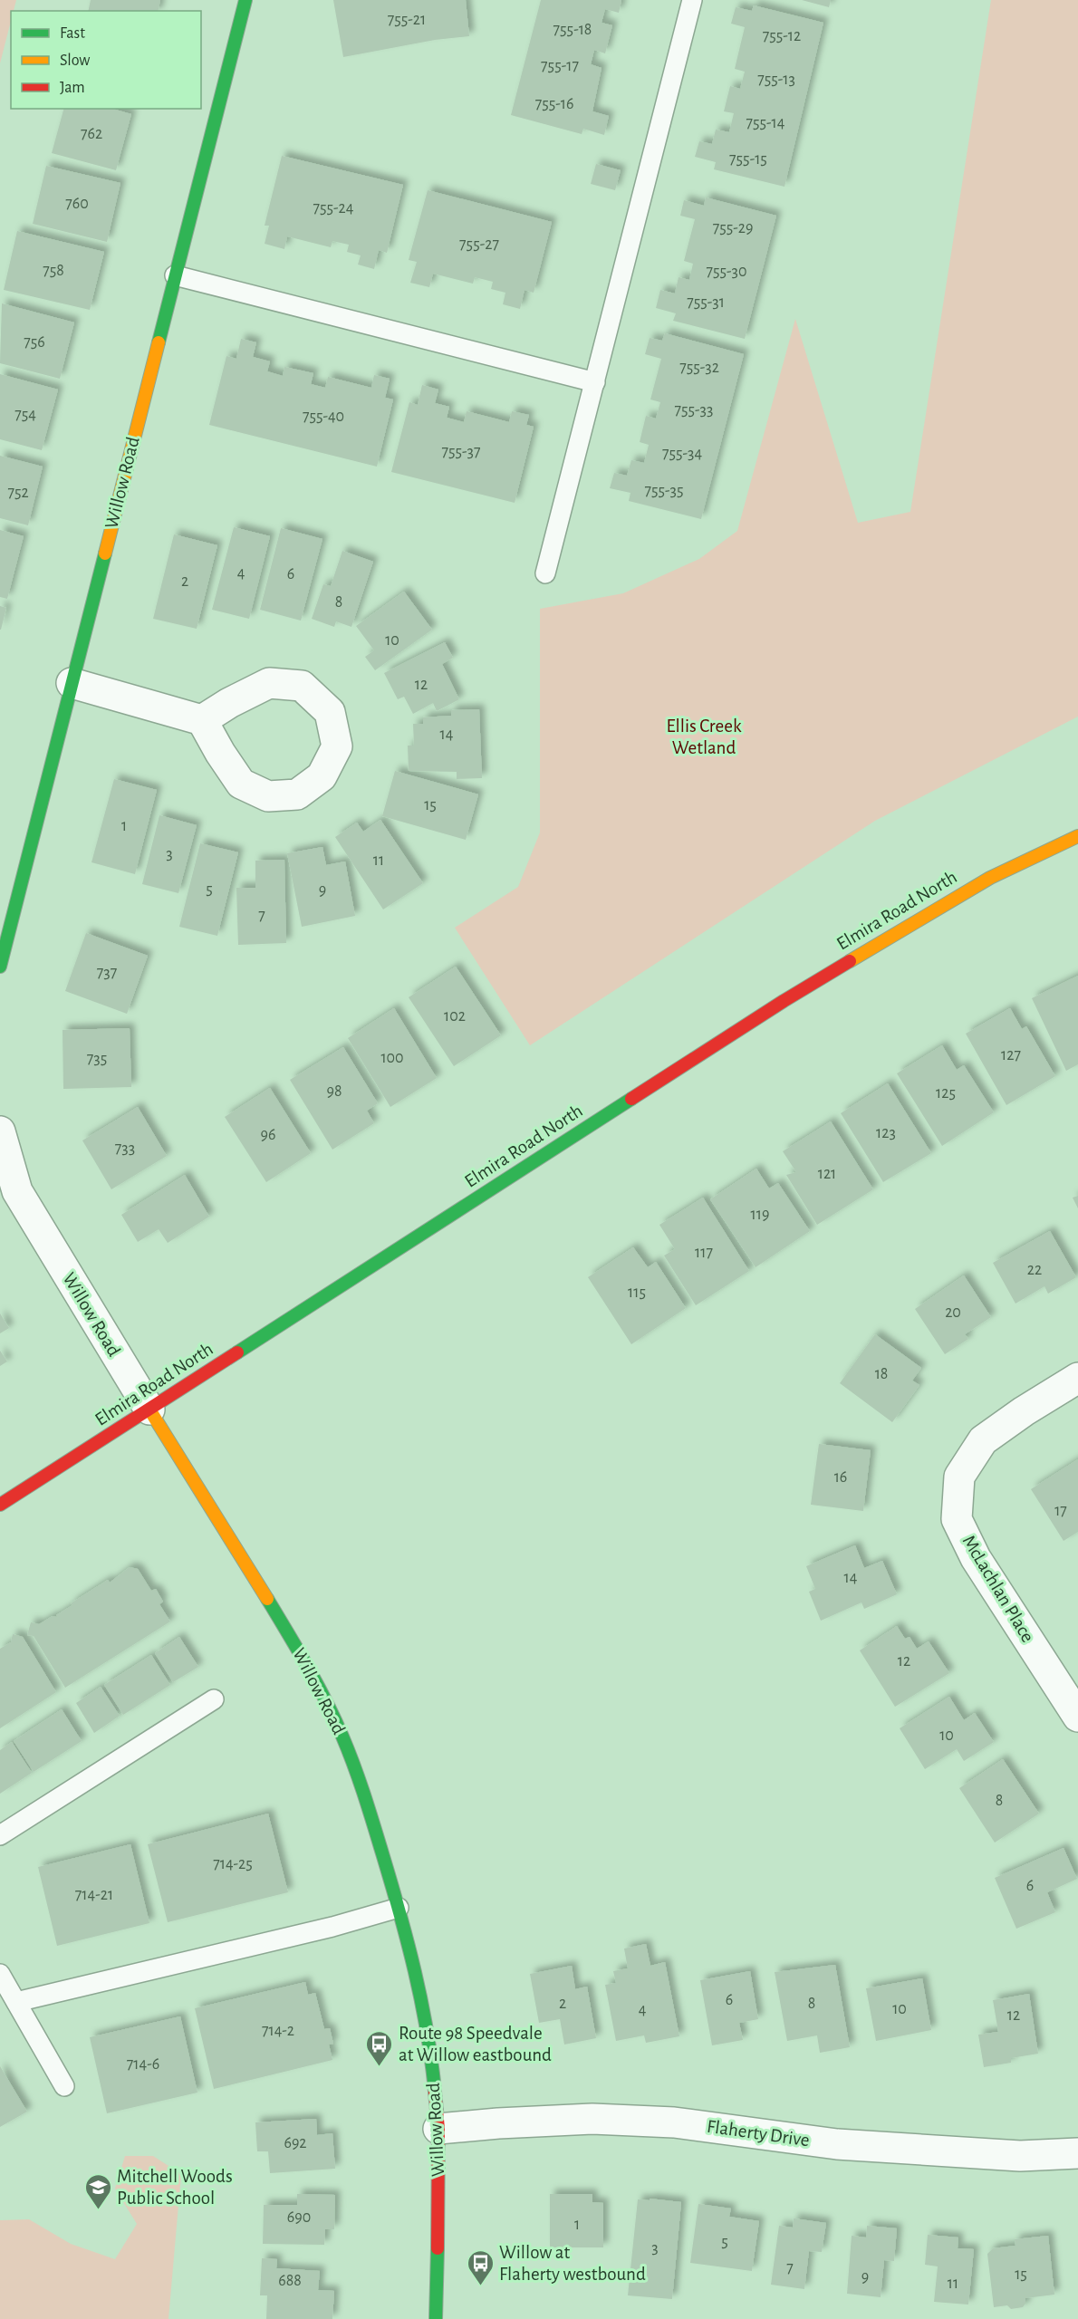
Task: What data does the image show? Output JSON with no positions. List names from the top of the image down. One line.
{"streets":{"street":["Willow Road","Elmira Road North","McLachlan Place","Flaherty Drive"]},"crossings":[["Willow Road","Elmira Road North"],["Willow Road","Flaherty Drive"]],"parks":["Ellis Creek Wetland"],"places":{"bus stop":["Route 98 Speedvale at Willow eastbound","Willow at Flaherty westbound"],"school or university":["Mitchell Woods Public School"]},"house_numbers":["755-21","755-18","755-12","755-17","755-13","755-16","755-14","762","755-15","760","755-24","755-29","755-27","758","755-30","755-31","756","755-32","755-33","754","755-40","755-37","755-34","755-35","752","4","6","2","8","10","12","14","15","1","3","11","5","9","7","737","102","127","100","735","98","125","123","96","733","121","119","117","22","115","20","18","16","17","14","12","10","8","714-25","6","714-21","6","2","8","10","4","12","714-2","714-6","692","690","1","5","3","7","15","9","688","11"],"legend":["Fast","Slow","Jam"]}
